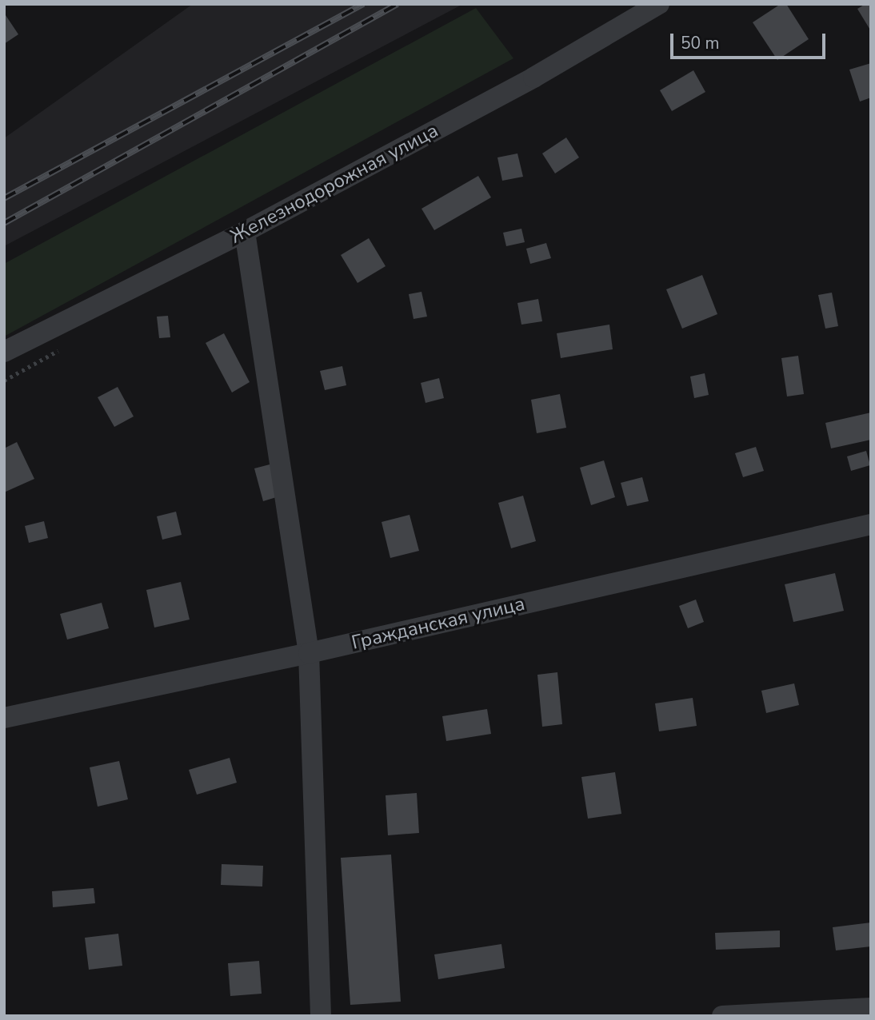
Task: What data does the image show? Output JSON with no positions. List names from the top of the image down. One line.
{"streets":{"street":["Железнодорожная улица","Гражданская улица"]},"scale_bar":"50 m"}
